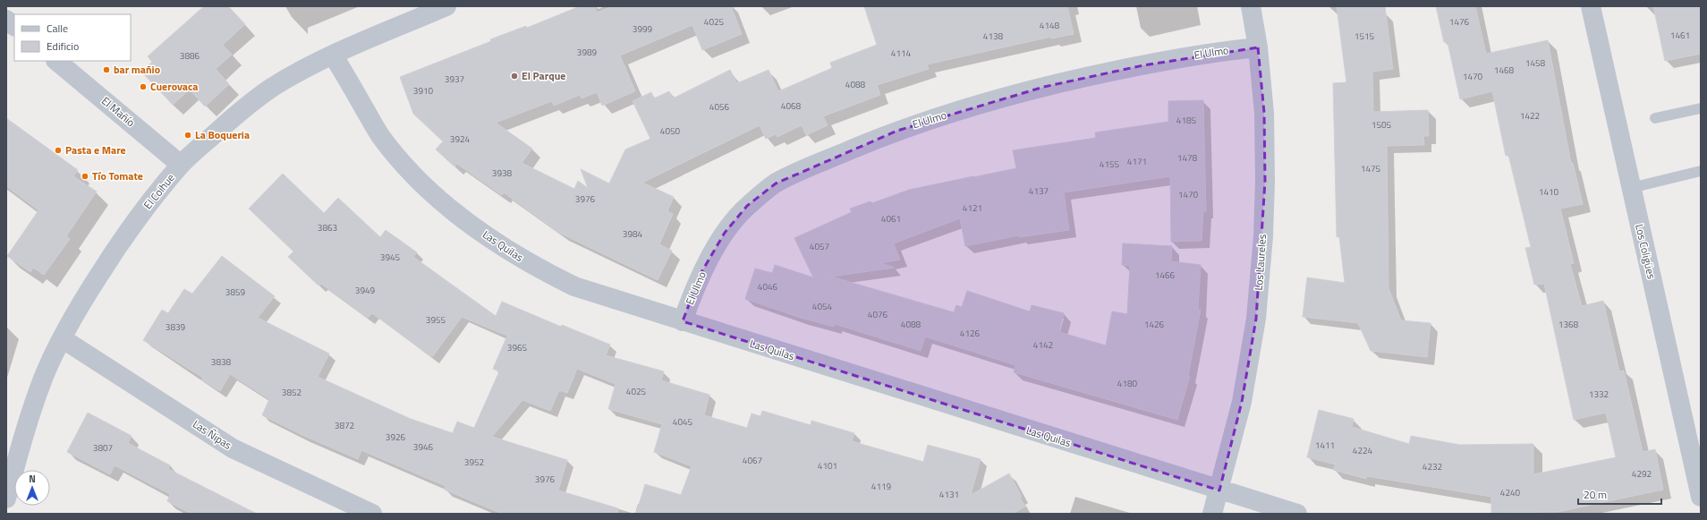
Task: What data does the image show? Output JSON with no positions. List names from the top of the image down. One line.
{"streets":{"street":["El Ulmo","El Mañío","El Coihue","Las Quilas","Los Coligües","Los Laureles","Las Ñipas"]},"crossings":[["El Ulmo","Las Quilas"],["El Ulmo","Los Laureles"],["El Mañío","El Coihue"],["El Coihue","Las Quilas"],["El Coihue","Las Ñipas"],["Las Quilas","Los Laureles"]],"places":["bar mañio","El Parque","Cuerovaca","La Boqueria","Pasta e Mare","Tío Tomate"],"house_numbers":["4025","1476","4148","3999","1461","4138","1515","3989","4114","3886","1458","1468","1470","3937","4088","3910","4068","4056","1422","4185","1505","4050","3924","1478","4171","4155","1475","3938","4137","1410","1470","3976","4121","4061","3863","3984","4057","3945","1466","4046","3949","3859","4054","4076","3955","4088","1426","1368","3839","4126","4142","3965","3838","4180","4025","3852","1332","4045","3872","3926","1411","3946","3807","4224","4067","3952","4101","4232","4292","3976","4119","4240","4131"],"legend":["Calle","Edificio"],"scale_bar":"20 m","north":"top"}
